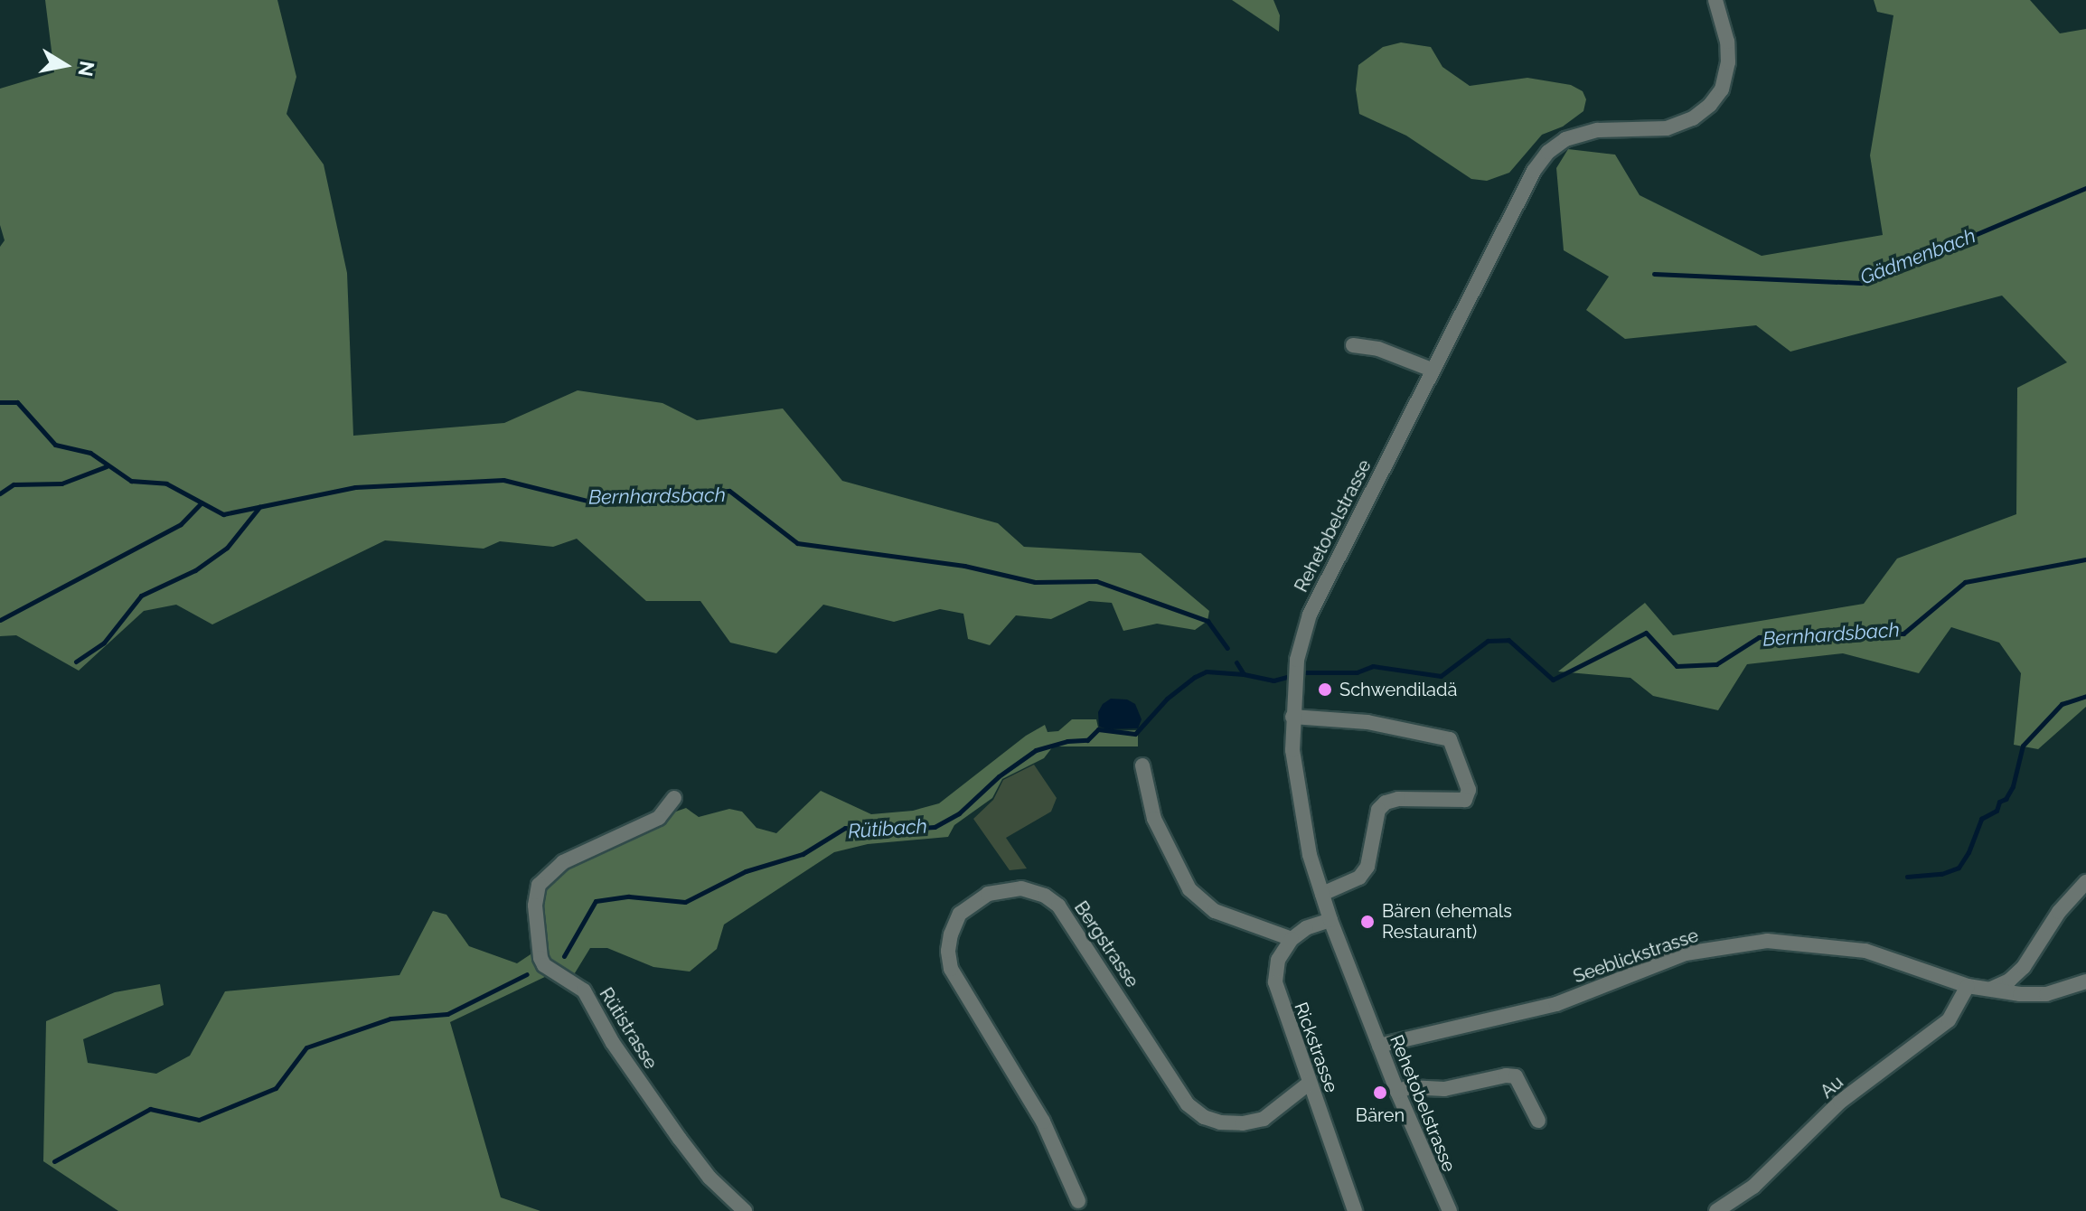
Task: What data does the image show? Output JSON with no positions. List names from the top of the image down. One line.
{"streets":{"street":["Rehetobelstrasse","Bergstrasse","Seeblickstrasse","Rütistrasse","Rickstrasse","Au"]},"crossings":[["Rehetobelstrasse","Seeblickstrasse"],["Bergstrasse","Rickstrasse"],["Seeblickstrasse","Au"]],"water":["Gädmenbach","Bernhardsbach","Rütibach"],"places":["Schwendiladä","Bären (ehemals Restaurant)","Bären"],"north":"right"}
